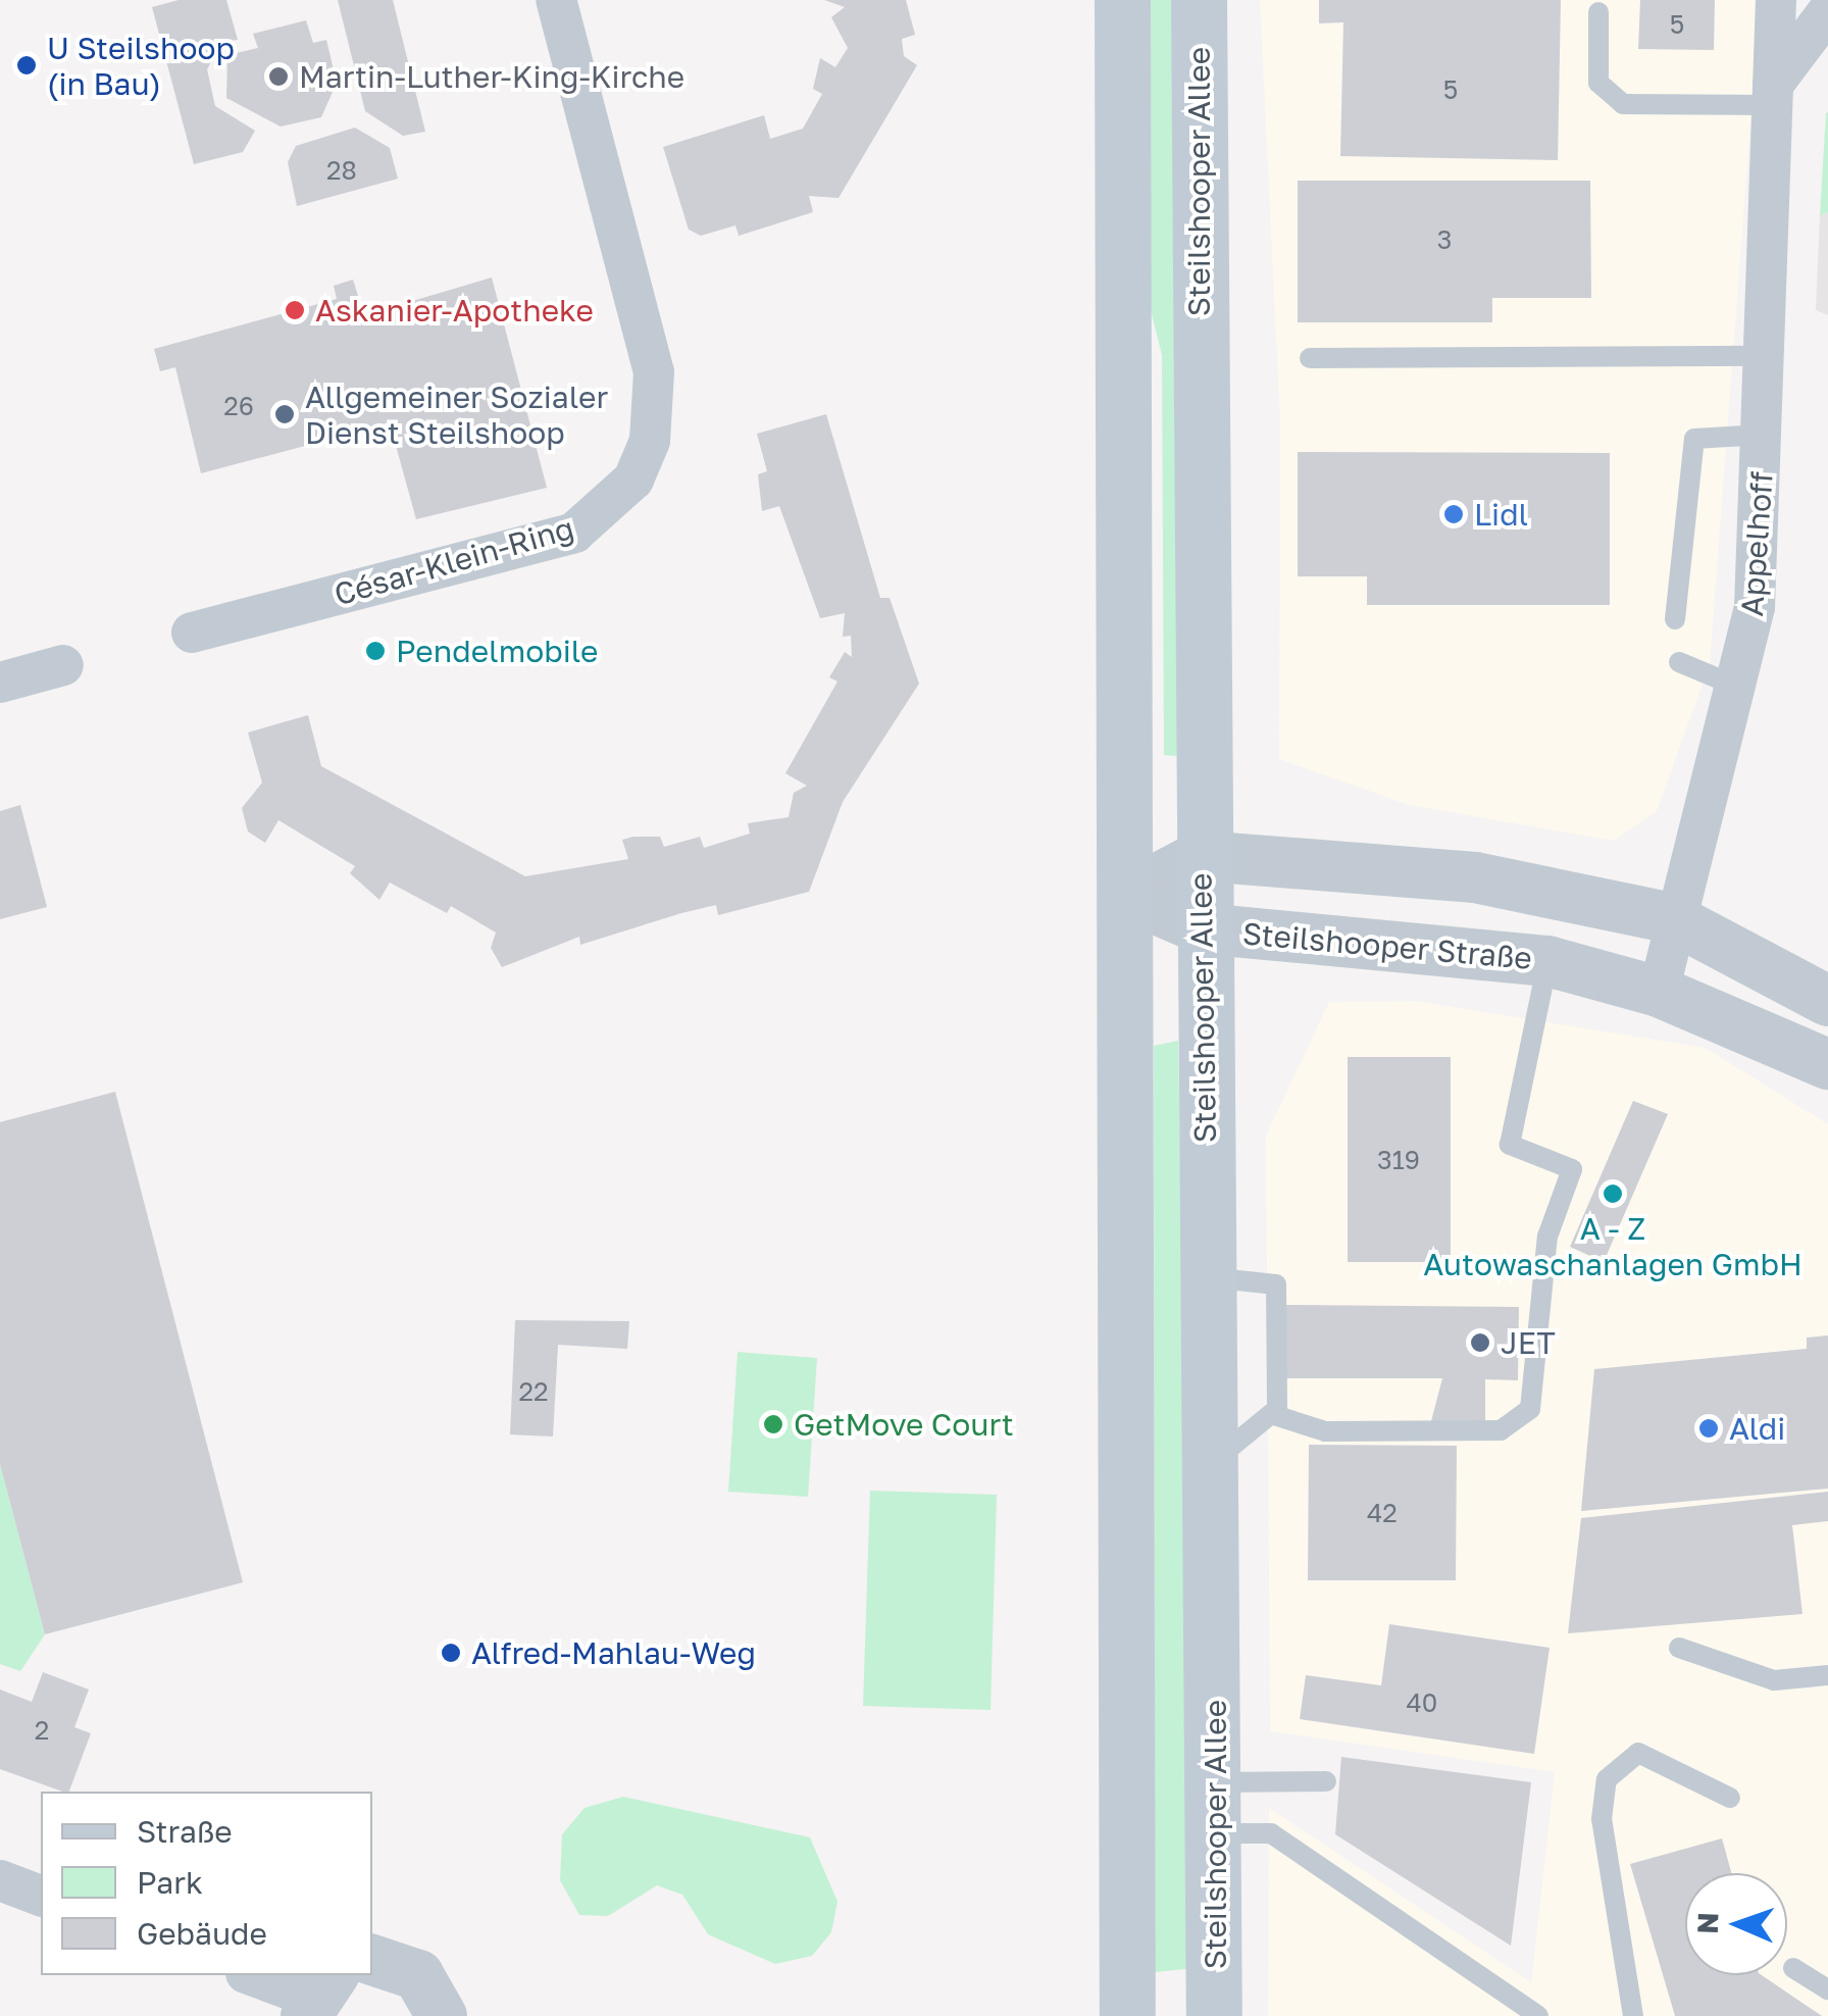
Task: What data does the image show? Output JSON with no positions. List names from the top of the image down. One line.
{"streets":{"main road":["Steilshooper Allee"],"street":["Appelhoff","César-Klein-Ring","Steilshooper Straße"]},"crossings":[["Steilshooper Allee","Steilshooper Straße"],["Appelhoff","Steilshooper Straße"]],"places":["U Steilshoop (in Bau)","Martin-Luther-King-Kirche","Askanier-Apotheke","Allgemeiner Sozialer Dienst Steilshoop","Lidl","Pendelmobile","A - Z Autowaschanlagen GmbH","JET","GetMove Court","Aldi","Alfred-Mahlau-Weg"],"house_numbers":["5","5","28","3","26","319","22","42","40","2"],"legend":["Straße","Park","Gebäude"],"north":"left"}
